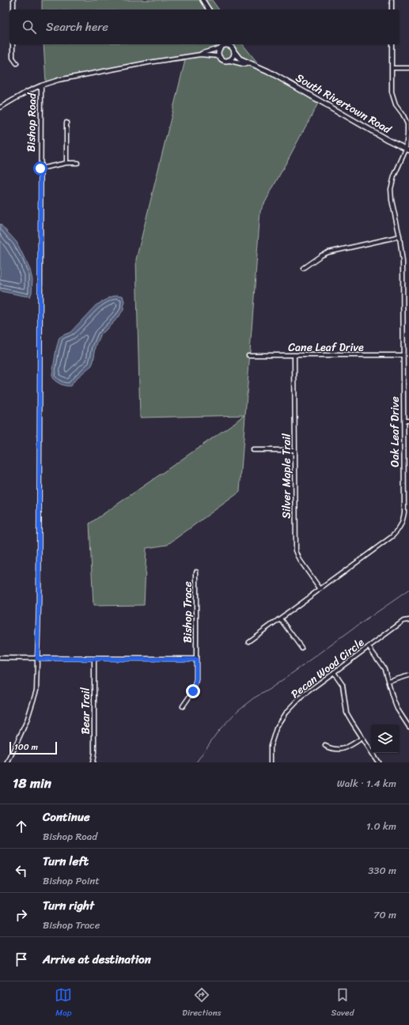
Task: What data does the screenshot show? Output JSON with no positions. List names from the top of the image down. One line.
{"streets":{"main road":["South Rivertown Road"],"street":["Bishop Road","Cane Leaf Drive","Oak Leaf Drive","Silver Maple Trail","Bishop Trace","Pecan Wood Circle","Bear Trail"]},"crossings":[["South Rivertown Road","Oak Leaf Drive"],["Cane Leaf Drive","Oak Leaf Drive"],["Cane Leaf Drive","Silver Maple Trail"],["Oak Leaf Drive","Silver Maple Trail"]],"scale_bar":"100 m","page":{"search":"Search here","scale":"100 m","heading":["18 min","Walk · 1.4 km"],"list":[["Continue","Bishop Road","1.0 km"],["Turn left","Bishop Point","330 m"],["Turn right","Bishop Trace","70 m"],"Arrive at destination"],"nav":["Map","Directions","Saved"]}}
